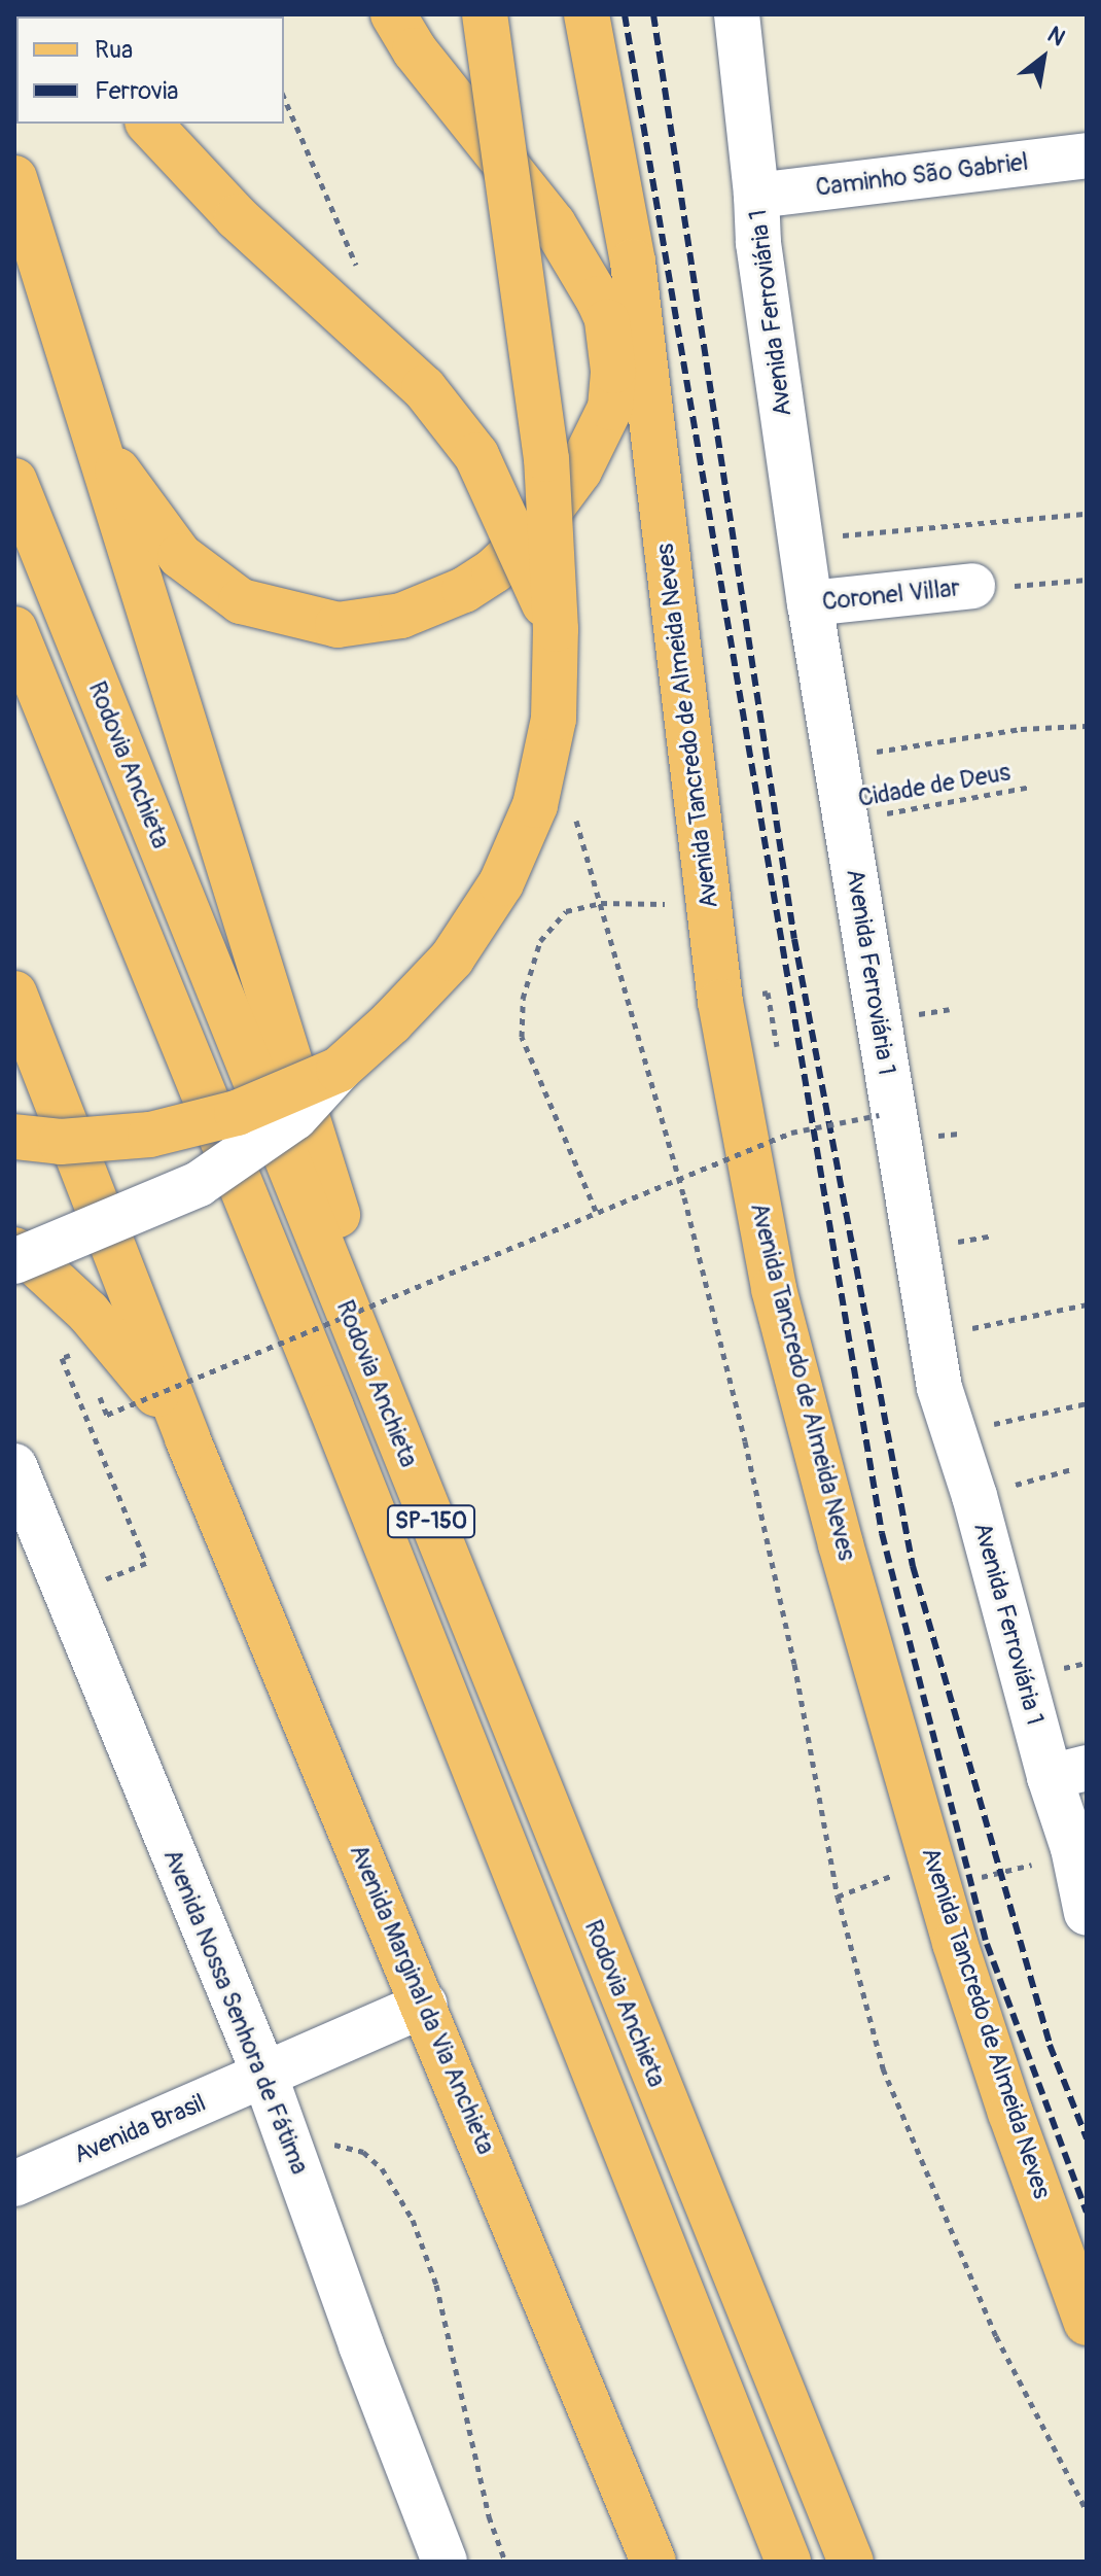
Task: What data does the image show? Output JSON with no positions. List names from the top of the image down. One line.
{"streets":{"main road":["Avenida Tancredo de Almeida Neves","Rodovia Anchieta","SP-150","Avenida Marginal da Via Anchieta"],"street":["Caminho São Gabriel","Avenida Ferroviária 1","Coronel Villar","Avenida Nossa Senhora de Fátima","Avenida Brasil"],"path":["Cidade de Deus"]},"crossings":[["Caminho São Gabriel","Avenida Ferroviária 1"],["Avenida Ferroviária 1","Coronel Villar"],["Avenida Ferroviária 1","Cidade de Deus"],["Avenida Marginal da Via Anchieta","Avenida Brasil"],["Avenida Nossa Senhora de Fátima","Avenida Brasil"]],"legend":["Rua","Ferrovia"],"north":"top right"}
